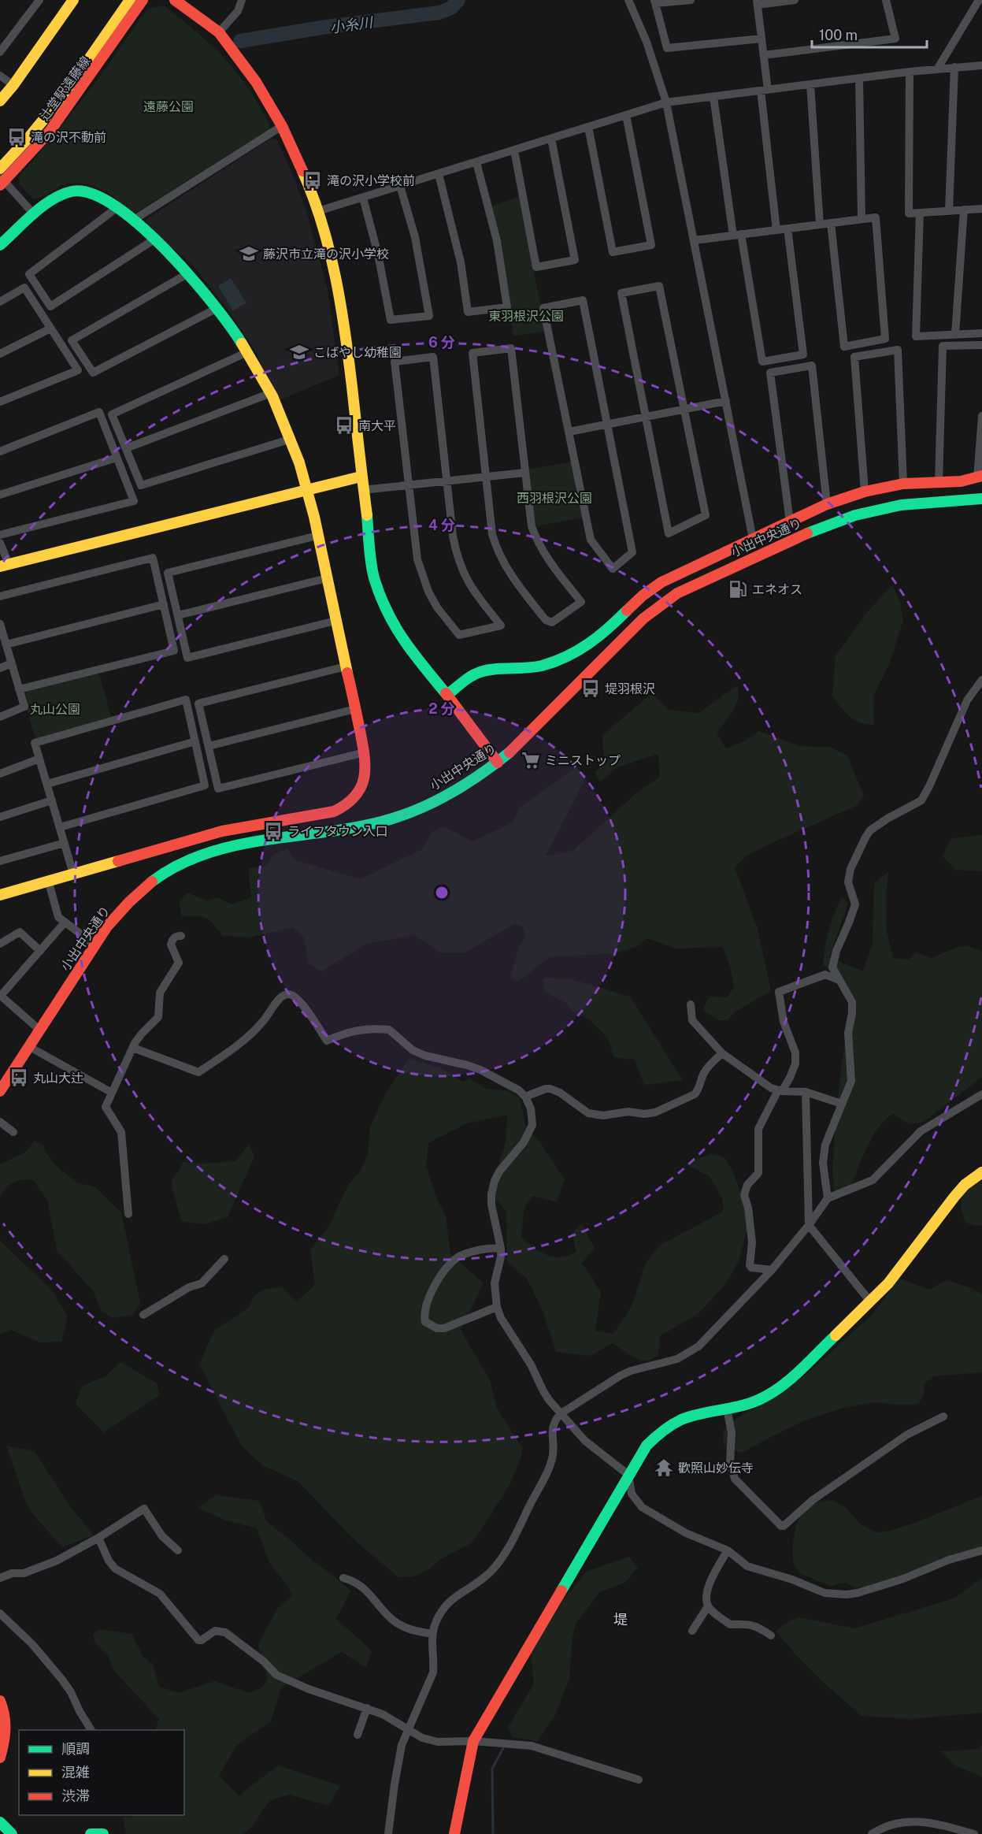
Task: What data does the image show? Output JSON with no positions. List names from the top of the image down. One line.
{"streets":{"street":["辻堂駅遠藤線","小出中央通り"]},"districts":["堤"],"water":["小糸川"],"parks":["遠藤公園","東羽根沢公園","西羽根沢公園","丸山公園"],"places":{"bus stop":["滝の沢不動前","滝の沢小学校前","南大平","堤羽根沢","ライフタウン入口","丸山大辻"],"school or university":["藤沢市立滝の沢小学校","こばやし幼稚園"],"fuel station":["エネオス"],"supermarket":["ミニストップ"],"temple":["歡照山妙伝寺"]},"legend":["順調","混雑","渋滞"],"scale_bar":"100 m","rings":["6 分","4 分","2 分"]}
